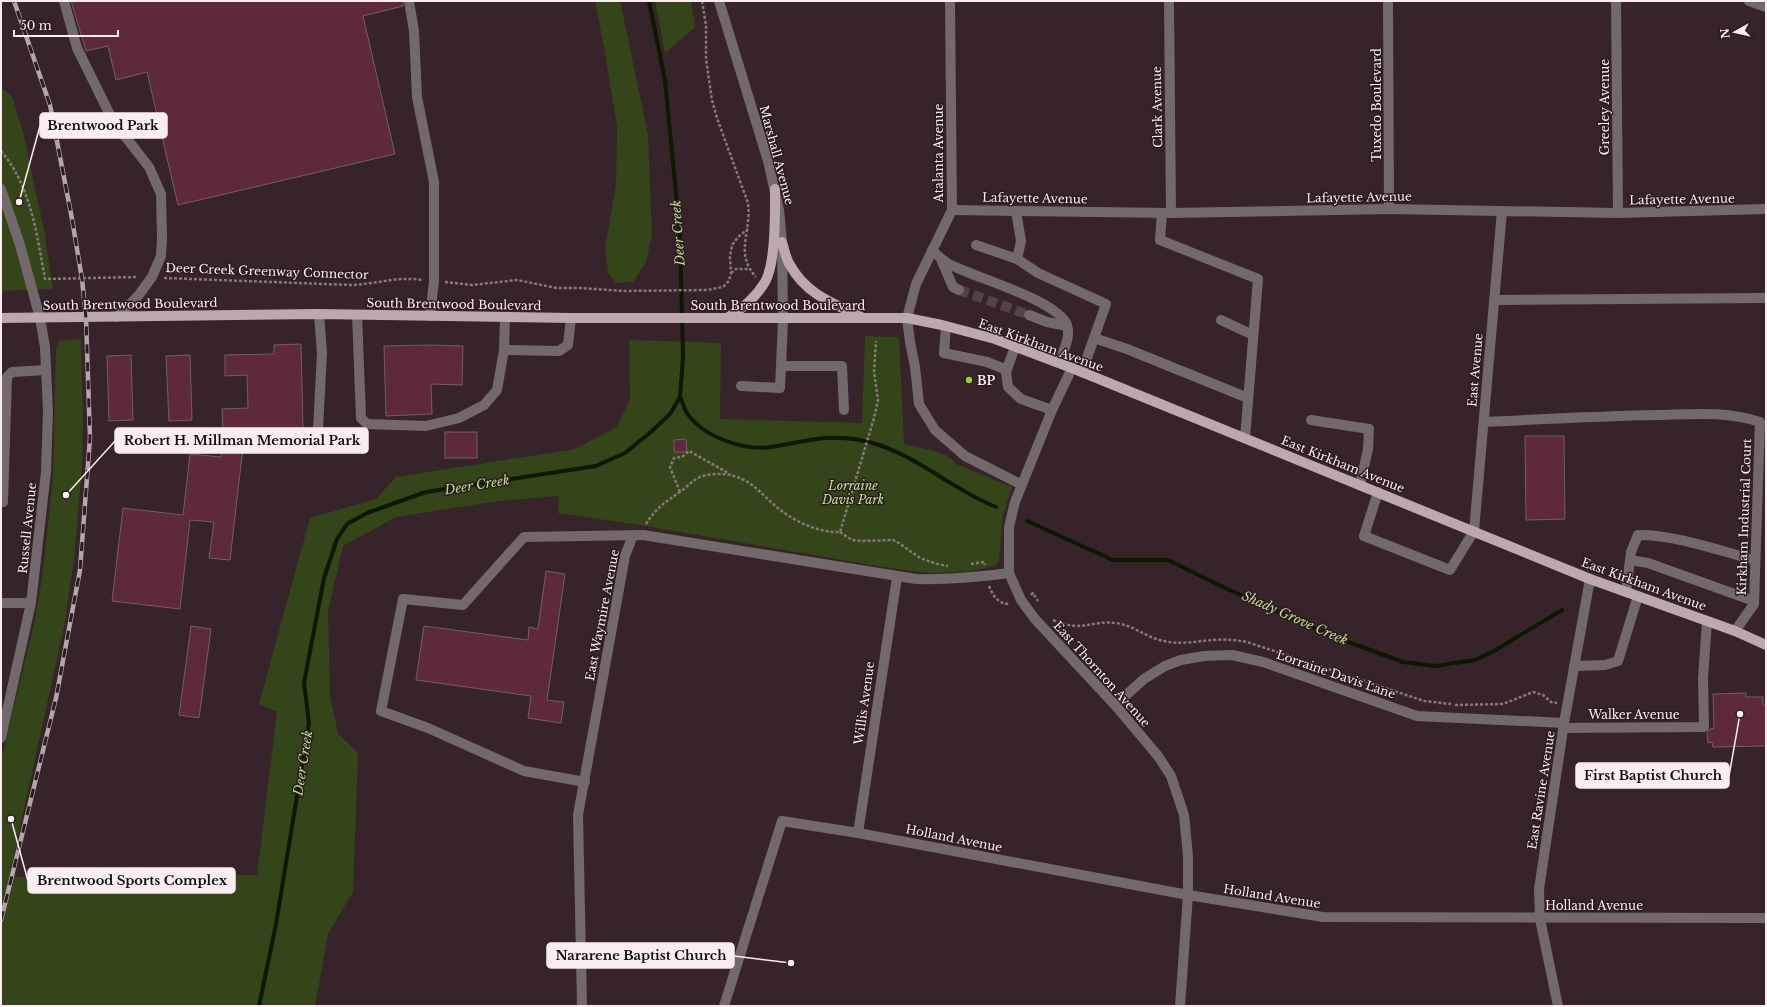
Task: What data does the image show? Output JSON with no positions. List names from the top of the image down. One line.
{"streets":{"main road":["South Brentwood Boulevard","East Kirkham Avenue"],"street":["Tuxedo Boulevard","Clark Avenue","Greeley Avenue","Atalanta Avenue","Marshall Avenue","Lafayette Avenue","East Avenue","Kirkham Industrial Court","Russell Avenue","East Waymire Avenue","East Thornton Avenue","Lorraine Davis Lane","Willis Avenue","Walker Avenue","East Ravine Avenue","Holland Avenue"],"path":["Deer Creek Greenway Connector"]},"crossings":[["Tuxedo Boulevard","Lafayette Avenue"],["Clark Avenue","Lafayette Avenue"],["Greeley Avenue","Lafayette Avenue"],["Atalanta Avenue","Lafayette Avenue"],["Atalanta Avenue","South Brentwood Boulevard"],["Atalanta Avenue","East Kirkham Avenue"],["Marshall Avenue","South Brentwood Boulevard"],["Lafayette Avenue","East Avenue"],["South Brentwood Boulevard","East Kirkham Avenue"],["South Brentwood Boulevard","Russell Avenue"],["East Kirkham Avenue","East Avenue"],["East Kirkham Avenue","Kirkham Industrial Court"],["East Kirkham Avenue","East Thornton Avenue"],["East Kirkham Avenue","Walker Avenue"],["East Kirkham Avenue","East Ravine Avenue"],["East Avenue","Kirkham Industrial Court"],["East Thornton Avenue","Lorraine Davis Lane"],["East Thornton Avenue","Holland Avenue"],["Lorraine Davis Lane","Walker Avenue"],["Lorraine Davis Lane","East Ravine Avenue"],["Willis Avenue","Holland Avenue"],["Walker Avenue","East Ravine Avenue"],["East Ravine Avenue","Holland Avenue"]],"water":["Deer Creek","Shady Grove Creek"],"parks":["Lorraine Davis Park"],"places":["Brentwood Park","BP","Robert H. Millman Memorial Park","First Baptist Church","Brentwood Sports Complex","Nararene Baptist Church"],"scale_bar":"50 m","north":"left"}
